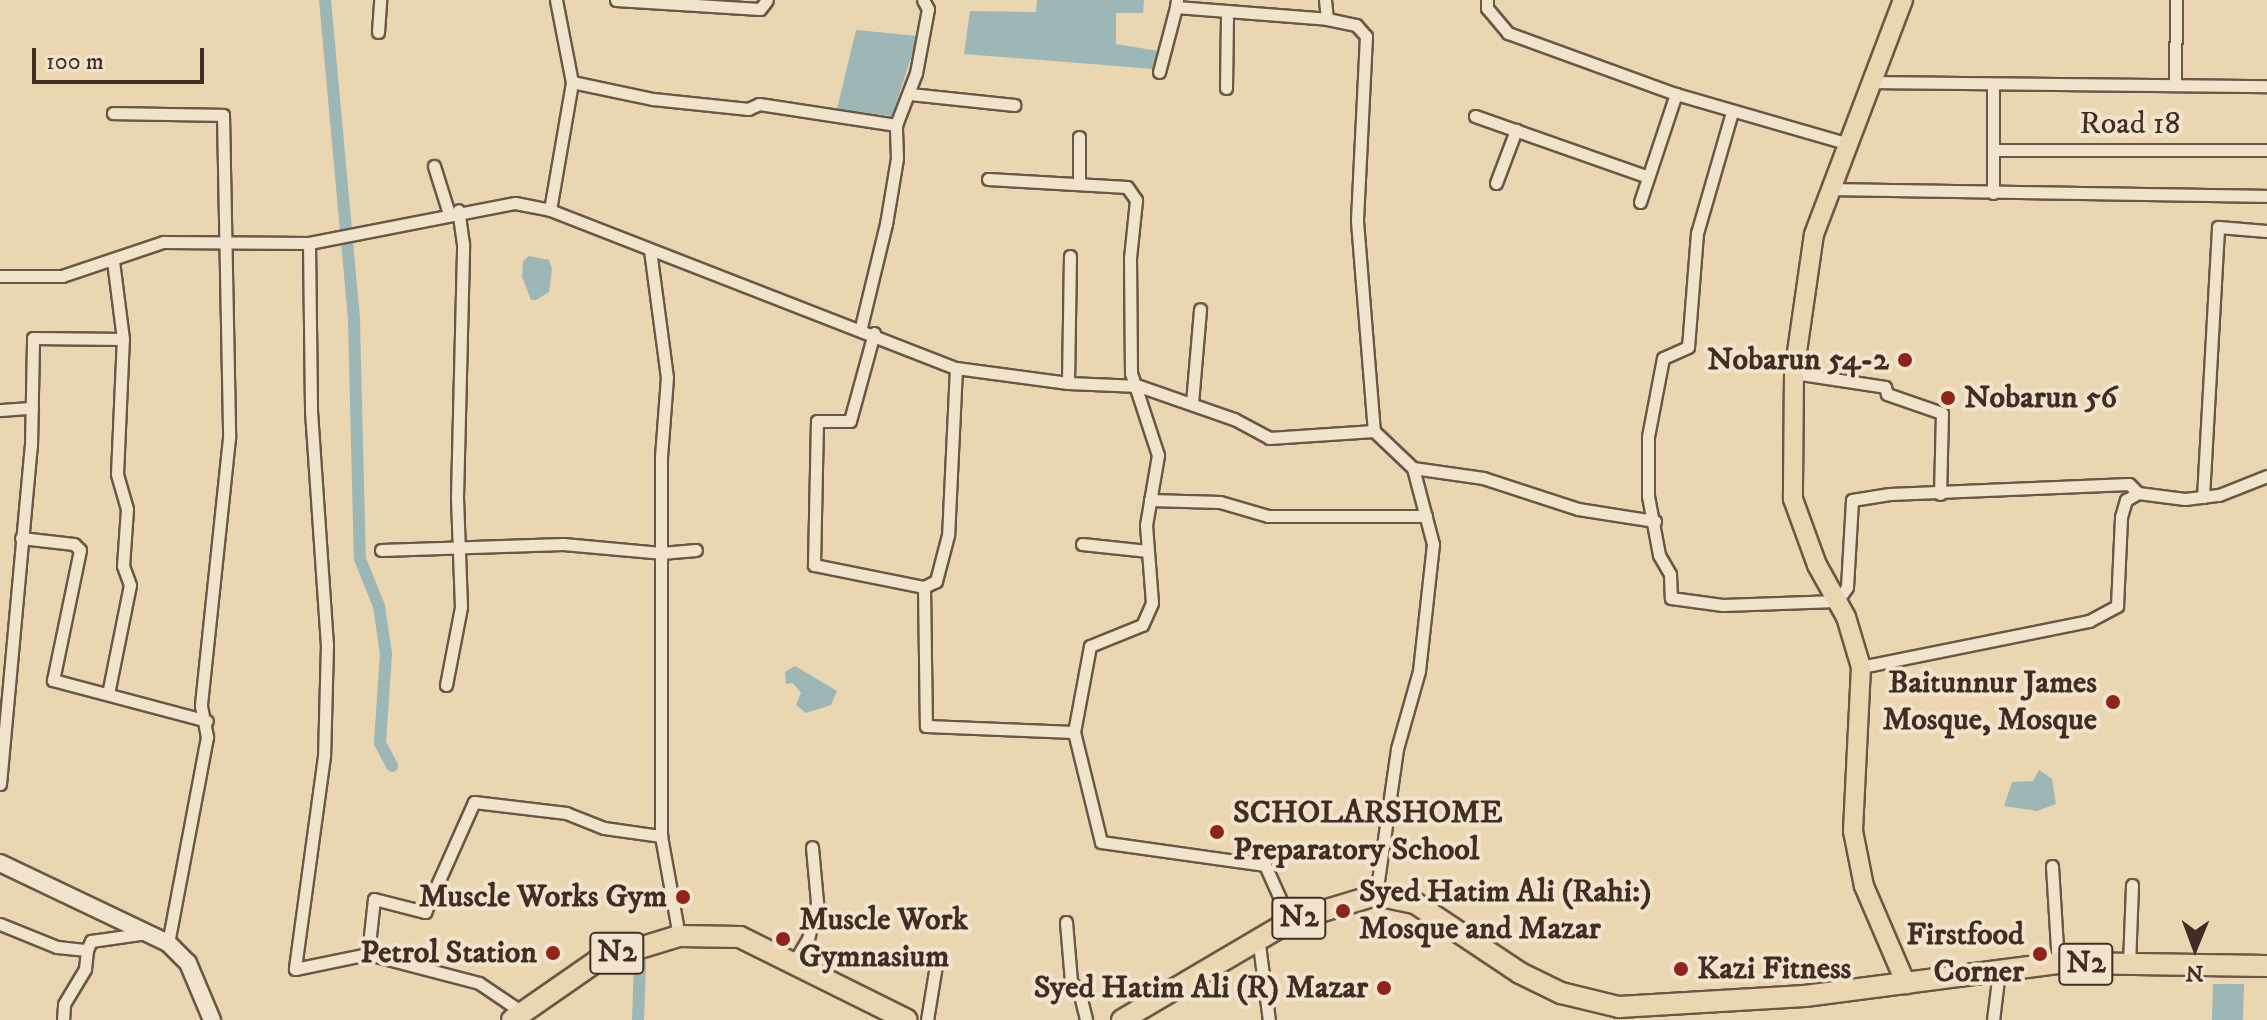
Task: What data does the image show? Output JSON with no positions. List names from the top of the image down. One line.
{"streets":{"highway":["N2"],"street":["Road 18"]},"places":["Nobarun 54-2","Nobarun 56","Baitunnur James Mosque, Mosque","SCHOLARSHOME Preparatory School","Muscle Works Gym","Syed Hatim Ali (Rahi:) Mosque and Mazar","Muscle Work Gymnasium","Petrol Station","Firstfood Corner","Kazi Fitness","Syed Hatim Ali (R) Mazar"],"scale_bar":"100 m","north":"bottom"}
